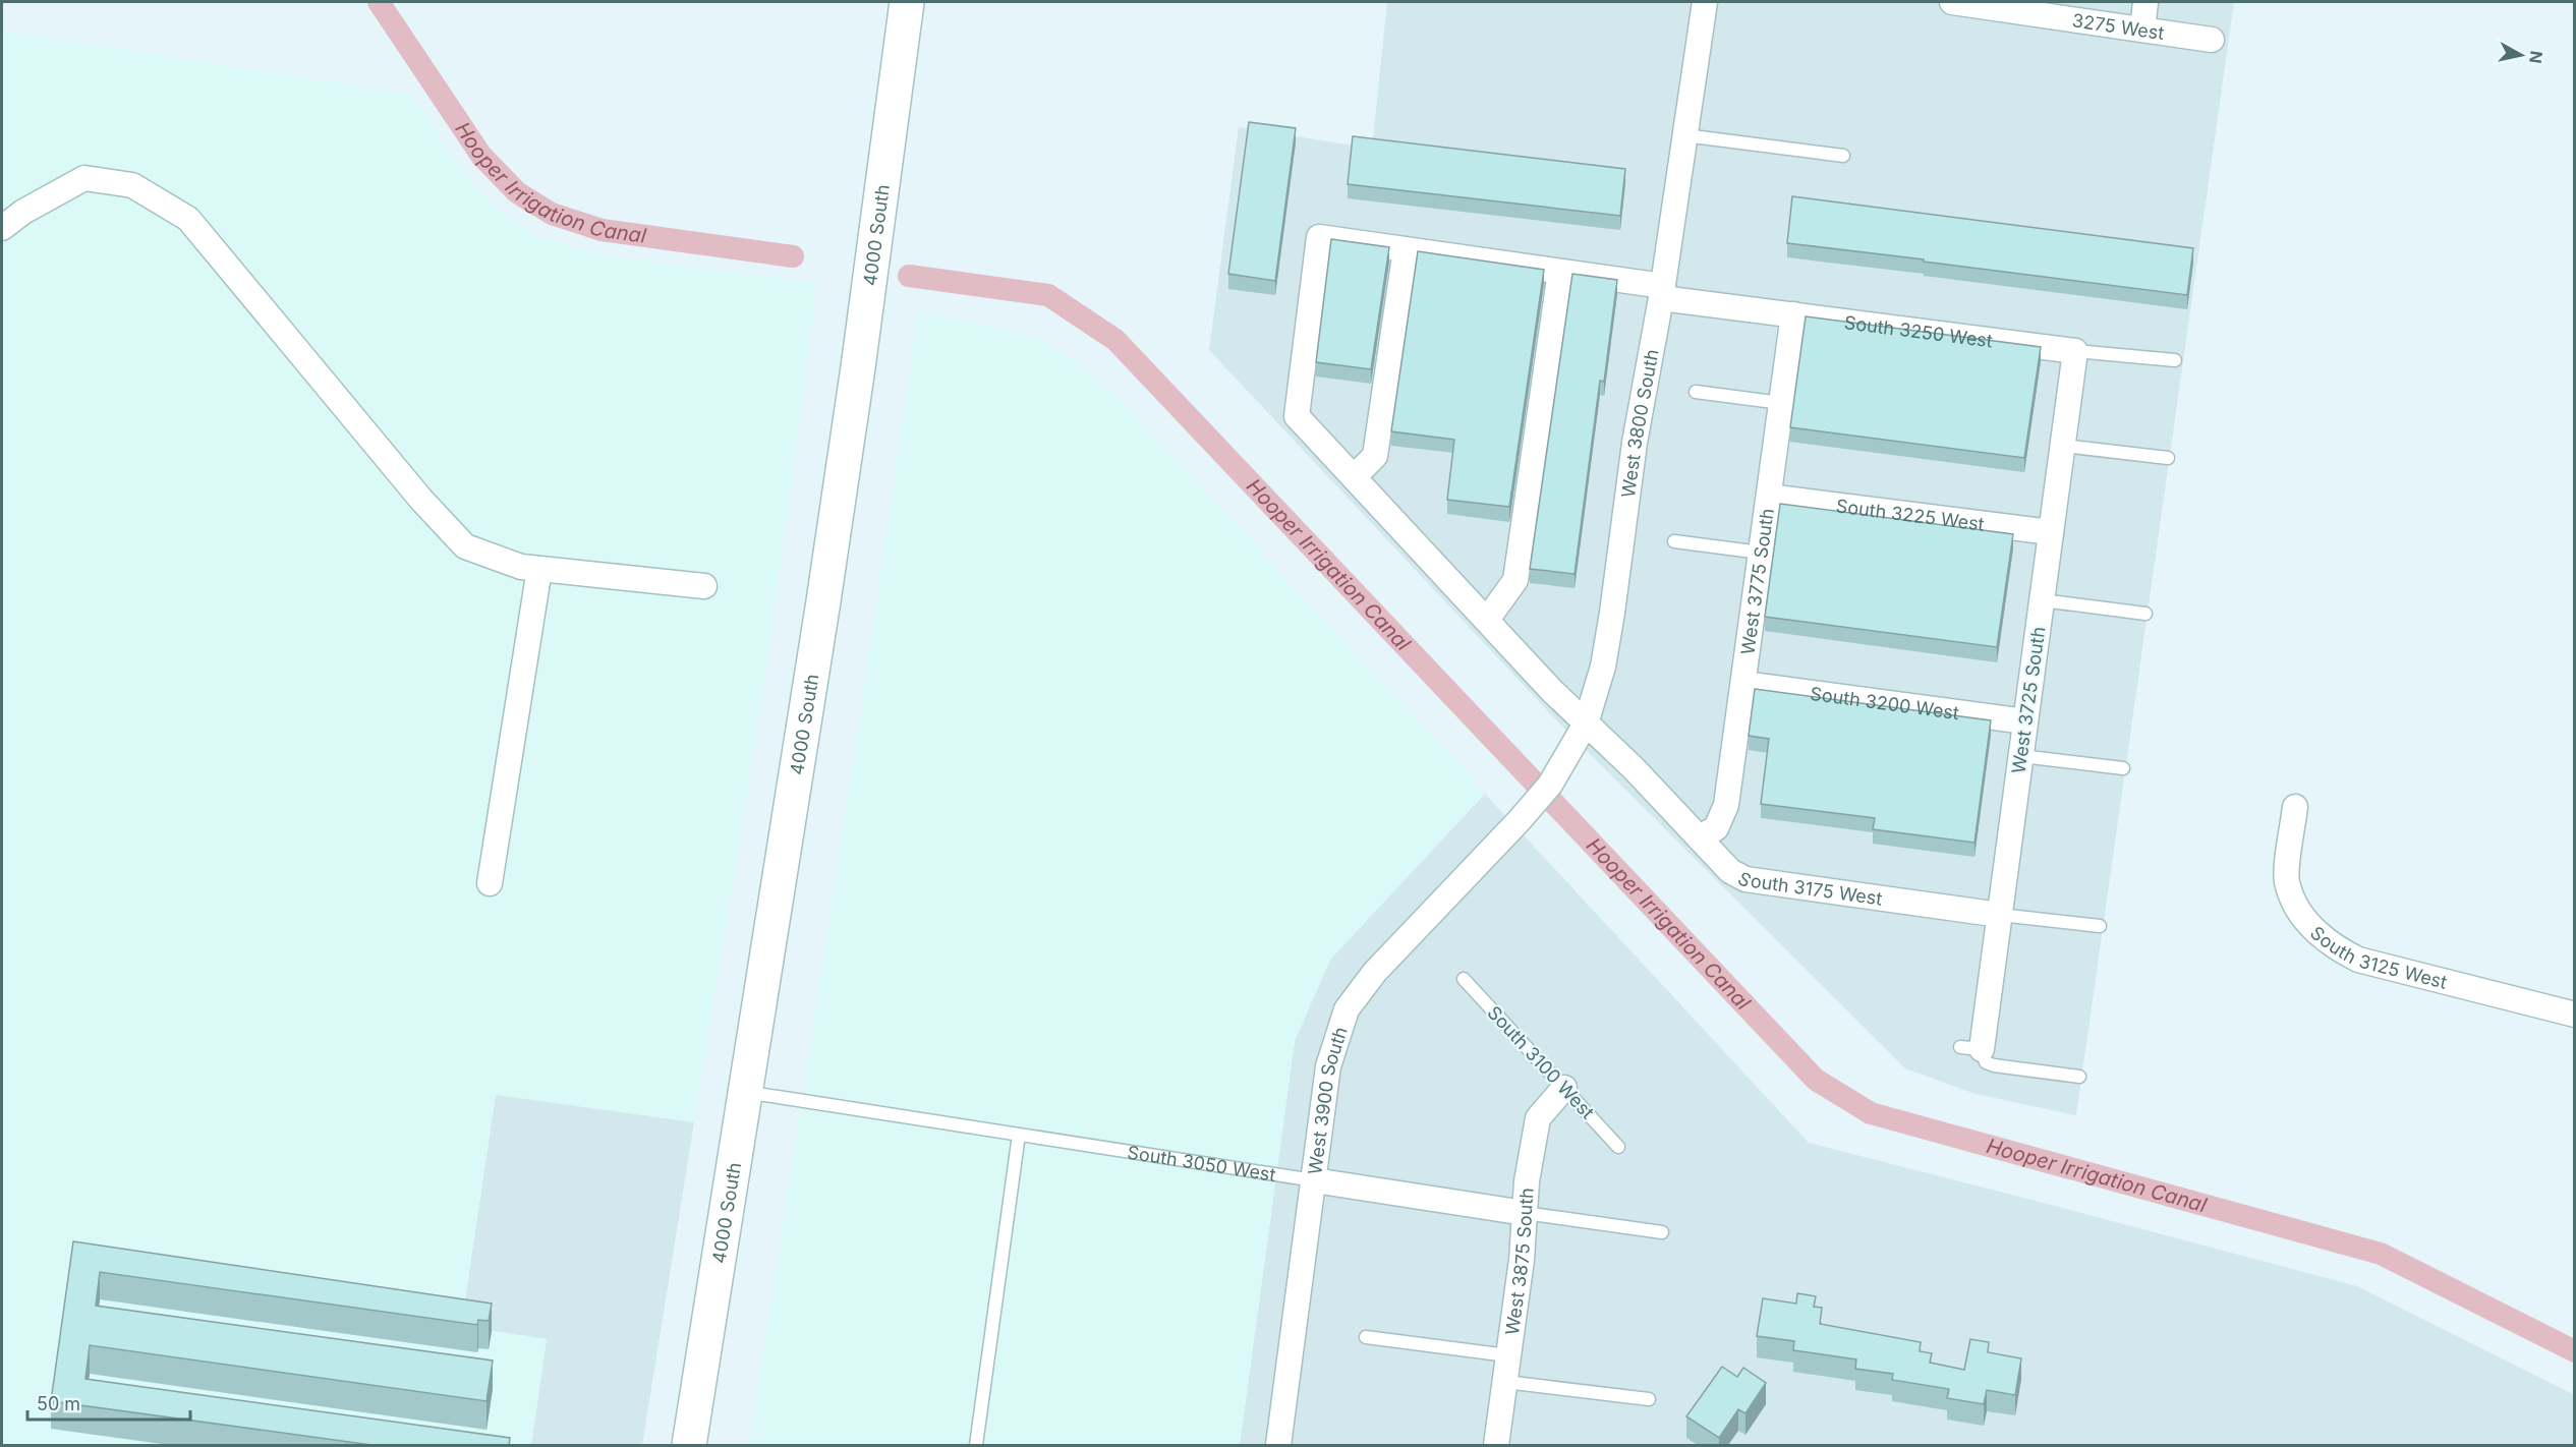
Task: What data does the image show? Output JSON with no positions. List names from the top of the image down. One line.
{"streets":{"main road":["4000 South"],"street":["3275 West","South 3250 West","West 3800 South","South 3225 West","West 3775 South","West 3725 South","South 3200 West","South 3175 West","South 3125 West","West 3900 South","South 3050 West","West 3875 South"],"lane":["South 3100 West"]},"crossings":[["4000 South","South 3050 West"],["South 3250 West","West 3800 South"],["South 3250 West","West 3775 South"],["South 3250 West","West 3725 South"],["South 3250 West","South 3175 West"],["West 3800 South","South 3175 West"],["West 3800 South","West 3900 South"],["South 3225 West","West 3775 South"],["South 3225 West","West 3725 South"],["West 3775 South","South 3200 West"],["West 3775 South","South 3175 West"],["West 3725 South","South 3200 West"],["West 3725 South","South 3175 West"],["South 3100 West","West 3875 South"],["West 3900 South","South 3050 West"],["South 3050 West","West 3875 South"]],"water":["Hooper Irrigation Canal"],"scale_bar":"50 m","north":"right"}
